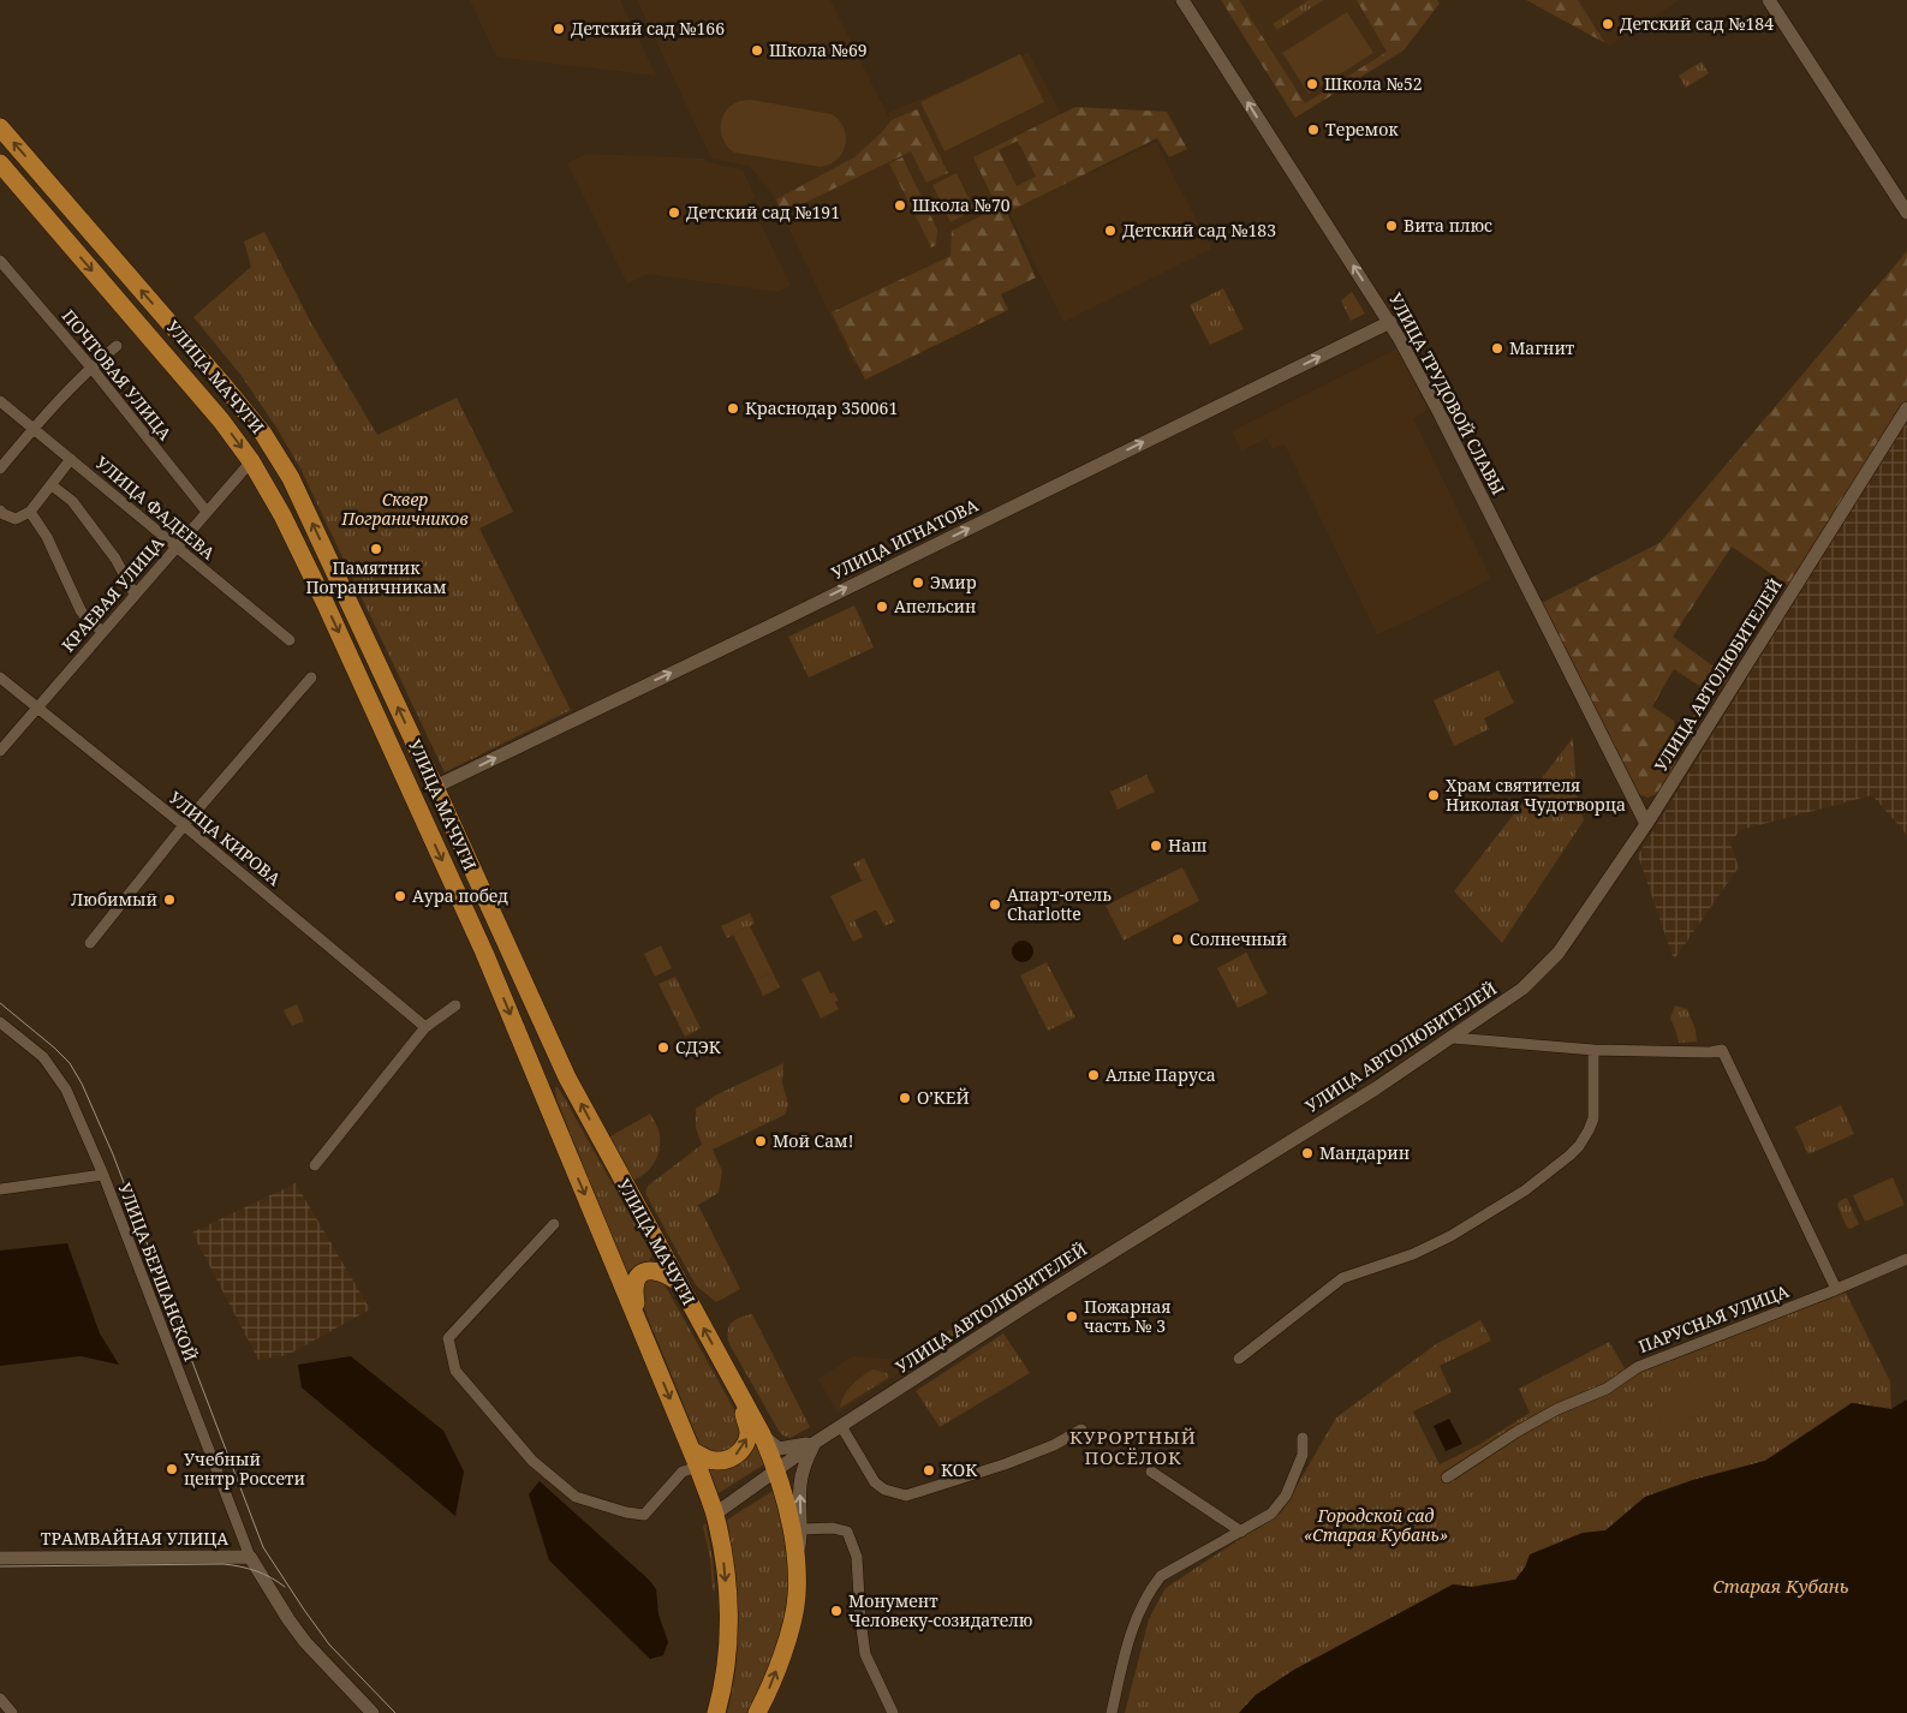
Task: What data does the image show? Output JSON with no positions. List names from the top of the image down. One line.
{"streets":{"main road":["УЛИЦА МАЧУГИ"],"street":["ПОЧТОВАЯ УЛИЦА","УЛИЦА ТРУДОВОЙ СЛАВЫ","УЛИЦА ФАДЕЕВА","УЛИЦА ИГНАТОВА","КРАЕВАЯ УЛИЦА","УЛИЦА АВТОЛЮБИТЕЛЕЙ","УЛИЦА КИРОВА","УЛИЦА БЕРШАНСКОЙ","ПАРУСНАЯ УЛИЦА","ТРАМВАЙНАЯ УЛИЦА"]},"crossings":[["ПОЧТОВАЯ УЛИЦА","КРАЕВАЯ УЛИЦА"],["УЛИЦА МАЧУГИ","УЛИЦА ИГНАТОВА"],["УЛИЦА МАЧУГИ","КРАЕВАЯ УЛИЦА"],["УЛИЦА МАЧУГИ","УЛИЦА АВТОЛЮБИТЕЛЕЙ"],["УЛИЦА ТРУДОВОЙ СЛАВЫ","УЛИЦА ИГНАТОВА"],["УЛИЦА ТРУДОВОЙ СЛАВЫ","УЛИЦА АВТОЛЮБИТЕЛЕЙ"],["УЛИЦА ФАДЕЕВА","КРАЕВАЯ УЛИЦА"],["КРАЕВАЯ УЛИЦА","УЛИЦА КИРОВА"],["УЛИЦА БЕРШАНСКОЙ","ТРАМВАЙНАЯ УЛИЦА"]],"one_way":["УЛИЦА ТРУДОВОЙ СЛАВЫ","УЛИЦА ИГНАТОВА"],"districts":["КУРОРТНЫЙ ПОСЁЛОК"],"water":["Старая Кубань"],"parks":["Сквер Пограничников","Городской сад «Старая Кубань»"],"places":["Детский сад №184","Детский сад №166","Школа №69","Школа №52","Теремок","Школа №70","Детский сад №191","Вита плюс","Детский сад №183","Магнит","Краснодар 350061","Памятник Пограничникам","Эмир","Апельсин","Храм святителя Николая Чудотворца","Наш","Аура побед","Любимый","Апарт-отель Charlotte","Солнечный","СДЭК","Алые Паруса","О’КЕЙ","Мой Сам!","Мандарин","Пожарная часть № 3","Учебный центр Россети","КОК","Монумент Человеку-созидателю"]}
